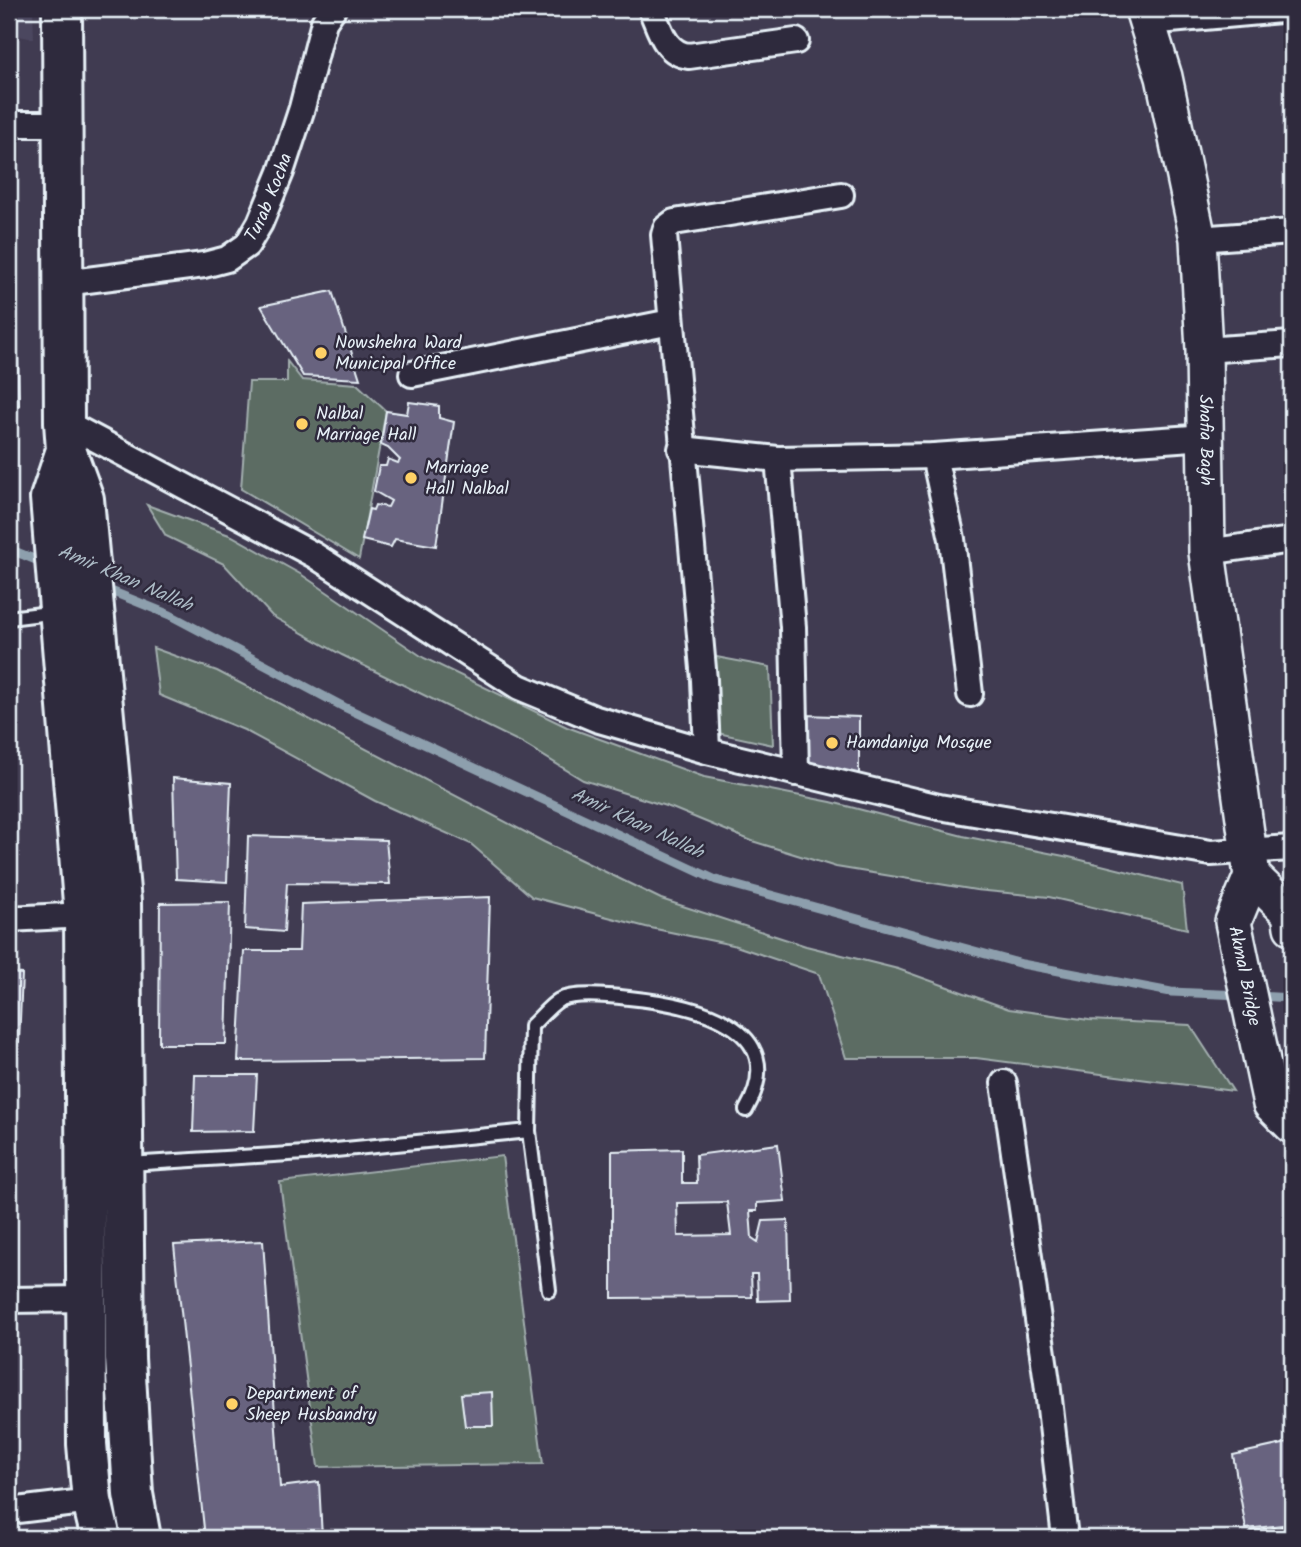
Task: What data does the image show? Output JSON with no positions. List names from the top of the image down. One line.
{"streets":{"street":["Turab Kocha","Shafia Bagh","Akmal Bridge"]},"crossings":[["Shafia Bagh","Akmal Bridge"]],"water":["Amir Khan Nallah"],"places":["Nowshehra Ward Municipal Office","Nalbal Marriage Hall","Marriage Hall Nalbal","Hamdaniya Mosque","Department of Sheep Husbandry"]}
